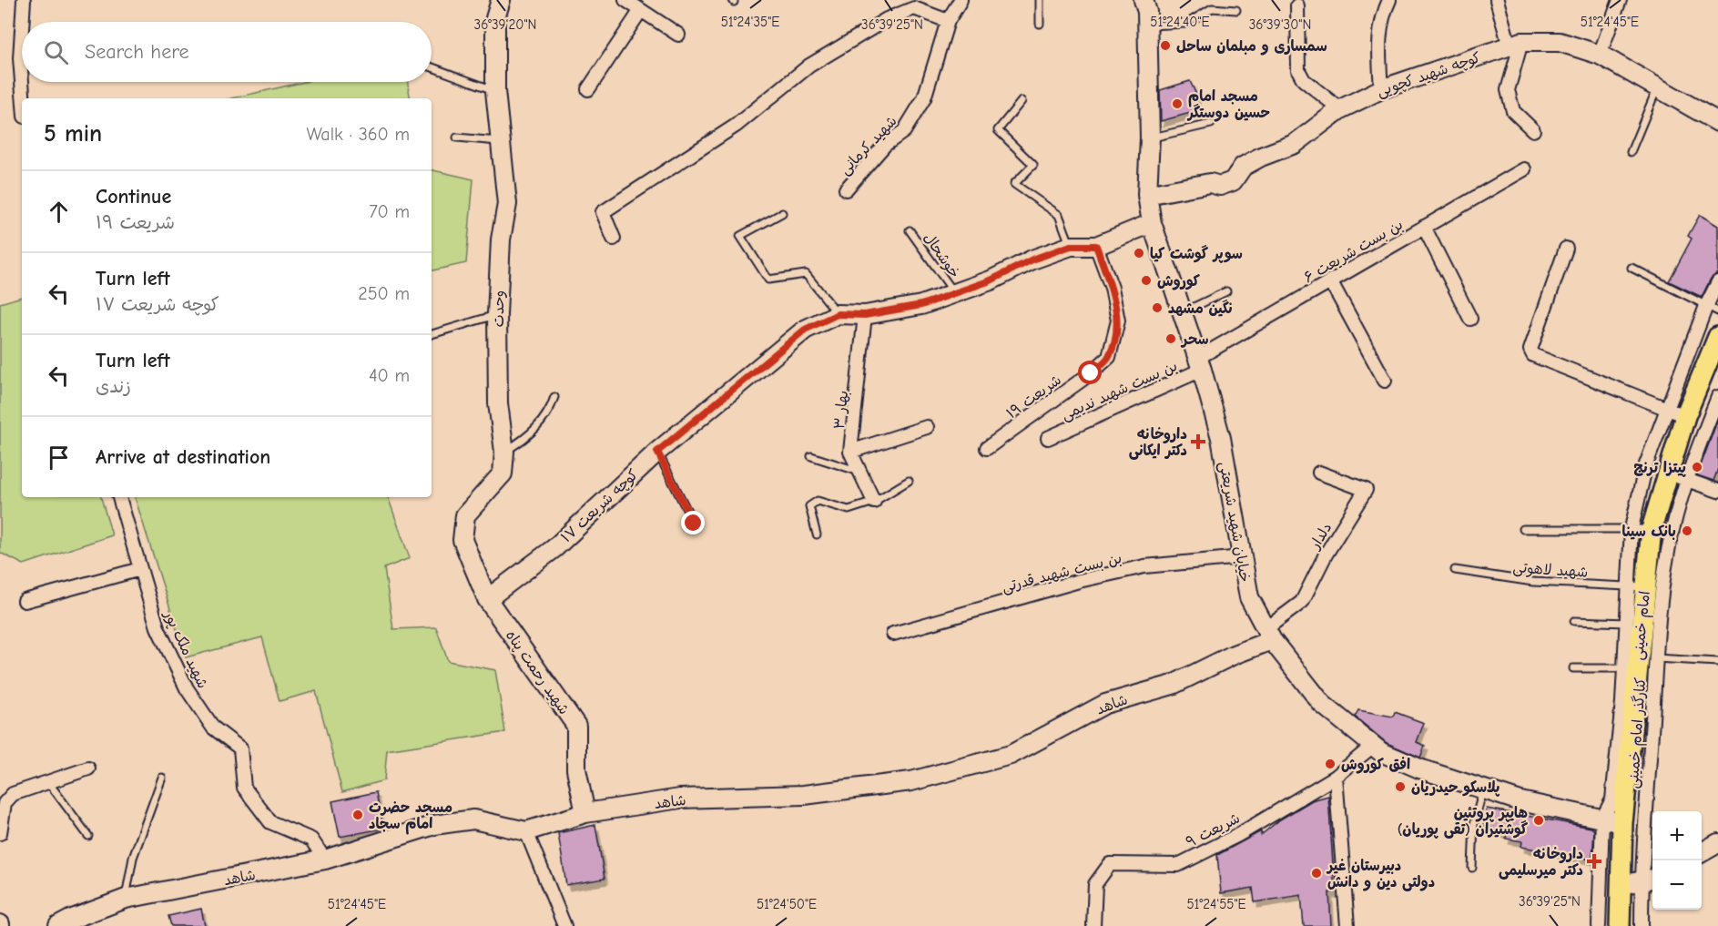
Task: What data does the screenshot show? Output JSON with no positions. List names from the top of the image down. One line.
{"streets":{"main road":["امام خمینی"],"street":["کوچه شهید کچویی","شهید کرمانی","بن بست شریعت ۶","وحدت","بن بست شهید ندیمی","شریعت ۱۹","بهار ۳","کوچه شریعت ۱۷","خیابان شهید شریعتی","دلدار","بن بست شهید قدرتی","شهید ملک پور","شهید رحمت پناه","شاهد","کنارگذر امام خمینی","شریعت ۹"],"lane":["خوشحال","شهید لاهوتی"]},"crossings":[["کوچه شهید کچویی","خیابان شهید شریعتی"],["بن بست شریعت ۶","بن بست شهید ندیمی"],["بن بست شریعت ۶","خیابان شهید شریعتی"],["خوشحال","کوچه شریعت ۱۷"],["وحدت","کوچه شریعت ۱۷"],["وحدت","شهید رحمت پناه"],["بن بست شهید ندیمی","خیابان شهید شریعتی"],["شریعت ۱۹","کوچه شریعت ۱۷"],["بهار ۳","کوچه شریعت ۱۷"],["کوچه شریعت ۱۷","خیابان شهید شریعتی"],["کوچه شریعت ۱۷","شهید رحمت پناه"],["خیابان شهید شریعتی","دلدار"],["خیابان شهید شریعتی","بن بست شهید قدرتی"],["خیابان شهید شریعتی","امام خمینی"],["خیابان شهید شریعتی","شاهد"],["خیابان شهید شریعتی","شریعت ۹"],["دلدار","شاهد"],["شهید لاهوتی","امام خمینی"],["امام خمینی","کنارگذر امام خمینی"],["شهید ملک پور","شاهد"],["شهید رحمت پناه","شاهد"]],"places":{"other":["سمساری و مبلمان ساحل","مسجد امام حسین دوستگر","سوپر گوشت کیا","کوروش","نگین مشهد","سحر","پیتزا ترنج","بانک سینا","افق کوروش","پلاسکو حیدریان","مسجد حضرت امام سجاد","هایپر پروتئین گوشتیران (تقی پوریان)","دبیرستان غیر دولتی دین و دانش"],"health":["داروخانه دکتر ایکانی","داروخانه دکتر میرسلیمی"]},"page":{"search":"Search here","heading":["5 min","Walk · 360 m"],"list":[["Continue","شریعت ۱۹","70 m"],["Turn left","کوچه شریعت ۱۷","250 m"],["Turn left","زندی","40 m"],"Arrive at destination"],"map_buttons":["+","−"]},"coordinates":["51°24'35\"E","51°24'40\"E","51°24'45\"E","36°39'20\"N","36°39'25\"N","36°39'30\"N","51°24'50\"E","51°24'55\"E"]}
